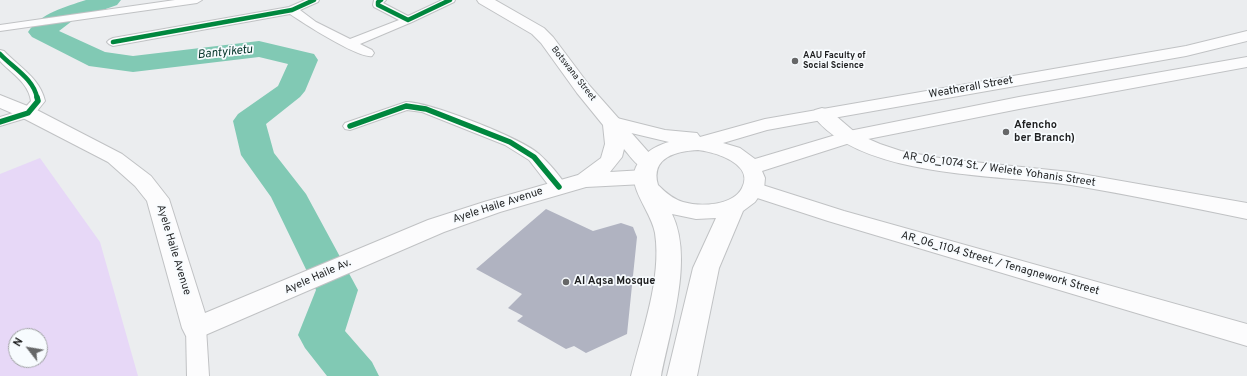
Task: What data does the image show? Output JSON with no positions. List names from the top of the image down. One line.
{"streets":{"main road":["Botswana Street","Weatherall Street","AR_06_1074 St. / Welete Yohanis Street","Ayele Haile Avenue","AR_06_1104 Street. / Tenagnework Street","Ayele Haile Av."]},"crossings":[["Botswana Street","Weatherall Street"],["Botswana Street","Ayele Haile Avenue"],["Botswana Street","AR_06_1104 Street. / Tenagnework Street"],["Weatherall Street","AR_06_1074 St. / Welete Yohanis Street"],["Weatherall Street","Ayele Haile Avenue"],["Weatherall Street","AR_06_1104 Street. / Tenagnework Street"],["Ayele Haile Avenue","AR_06_1104 Street. / Tenagnework Street"],["Ayele Haile Avenue","Ayele Haile Av."]],"water":["Bantyiketu"],"places":["AAU Faculty of Social Science","Afencho ber Branch)","Al Aqsa Mosque"],"north":"top left"}
